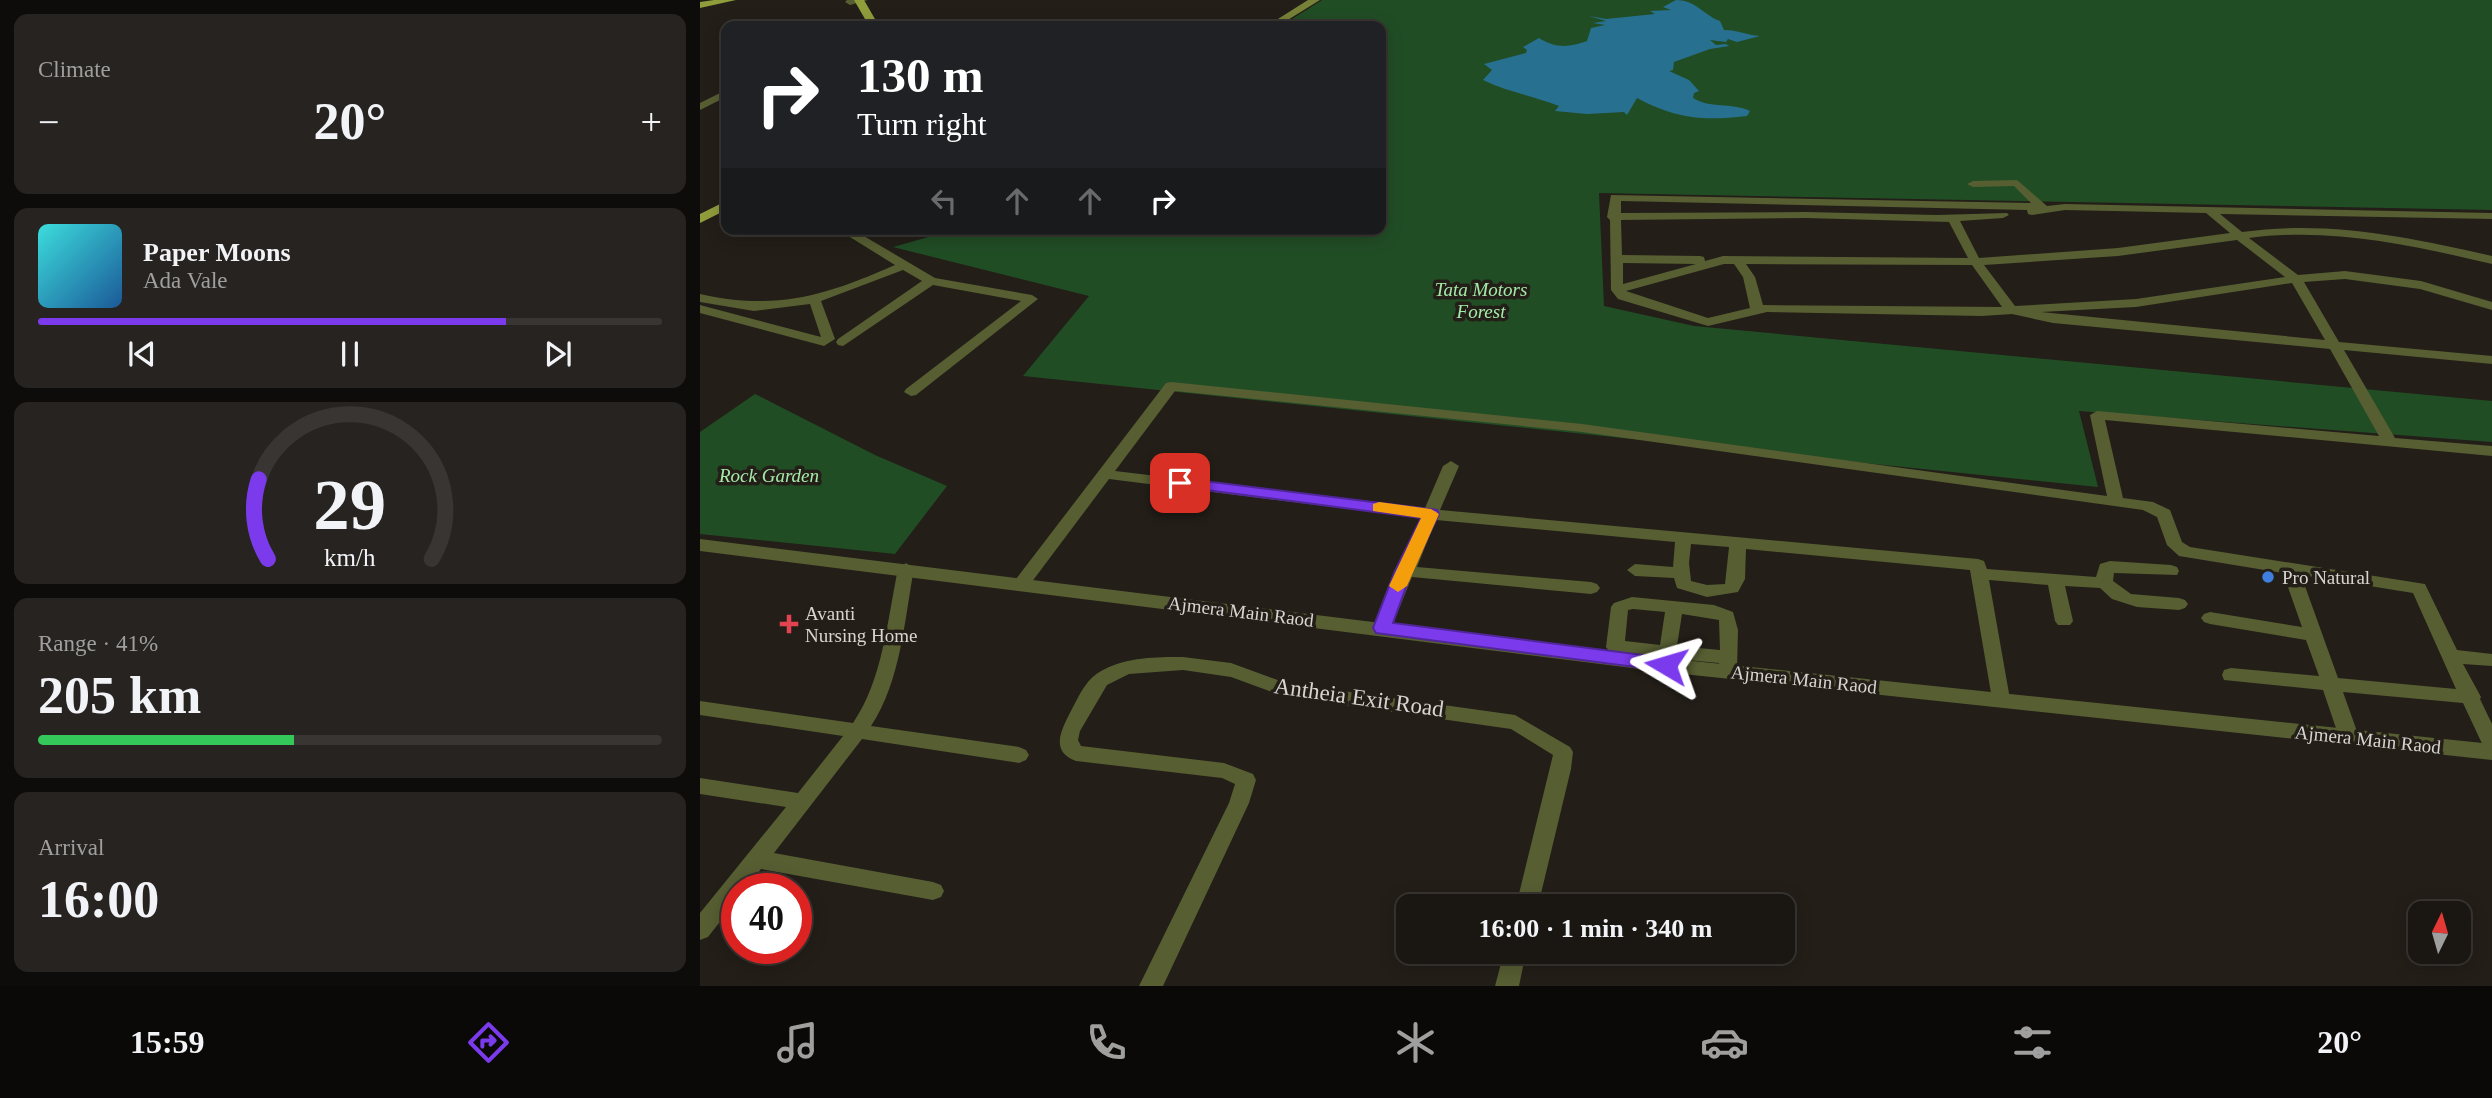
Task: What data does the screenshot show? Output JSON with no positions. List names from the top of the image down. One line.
{"streets":{"street":["Ajmera Main Raod","Antheia Exit Road"]},"parks":["Tata Motors Forest","Rock Garden"],"places":{"other":["Pro Natural"],"health":["Avanti Nursing Home"]},"north":"top","page":{"tile":["Climate",["Range · 41%","205 km"],["Arrival","16:00"]],"turn":["130 m","Turn right"],"heat":["−","20°","+"],"song":["Paper Moons","Ada Vale"],"limit":"40","trip":"16:00 · 1 min · 340 m","tabs":["15:59","20°"],"gauge":["29","km/h"]}}
